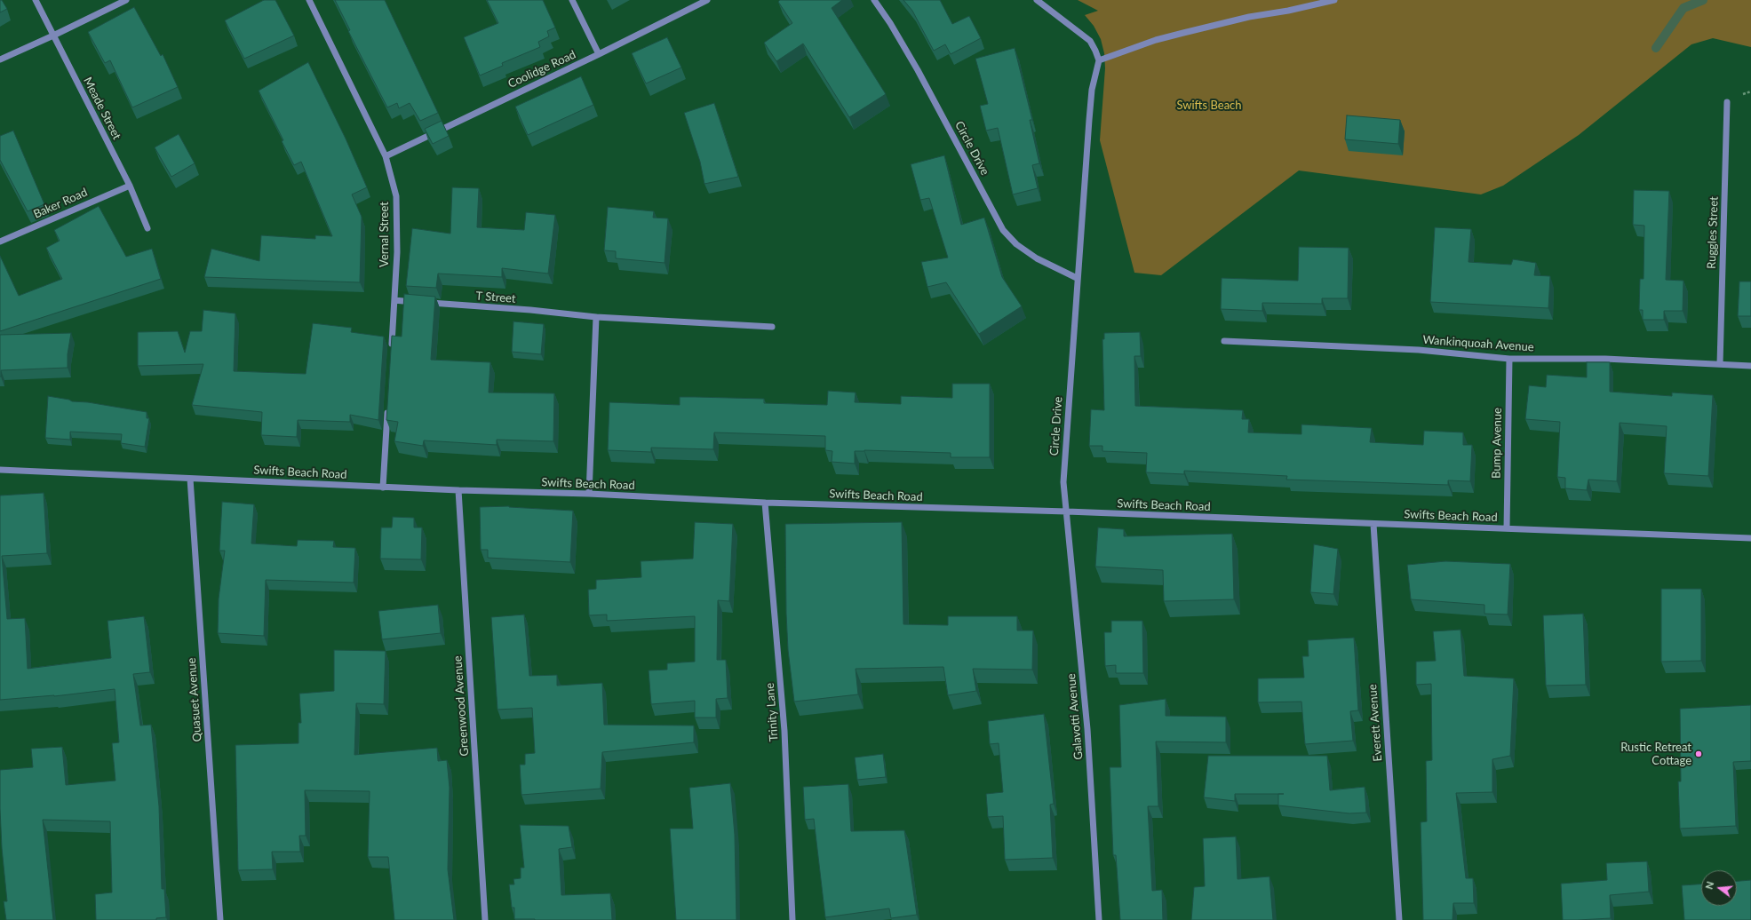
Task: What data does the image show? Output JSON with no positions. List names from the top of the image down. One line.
{"streets":{"street":["Coolidge Road","Meade Street","Circle Drive","Baker Road","Ruggles Street","Vernal Street","T Street","Wankinquoah Avenue","Bump Avenue","Swifts Beach Road","Quasuet Avenue","Greenwood Avenue","Trinity Lane","Galavotti Avenue","Everett Avenue"]},"crossings":[["Coolidge Road","Vernal Street"],["Meade Street","Baker Road"],["Circle Drive","Swifts Beach Road"],["Circle Drive","Galavotti Avenue"],["Ruggles Street","Wankinquoah Avenue"],["Vernal Street","T Street"],["Wankinquoah Avenue","Bump Avenue"],["Bump Avenue","Swifts Beach Road"],["Swifts Beach Road","Quasuet Avenue"],["Swifts Beach Road","Greenwood Avenue"],["Swifts Beach Road","Trinity Lane"],["Swifts Beach Road","Galavotti Avenue"],["Swifts Beach Road","Everett Avenue"]],"parks":["Swifts Beach"],"places":["Rustic Retreat Cottage"],"north":"left"}
